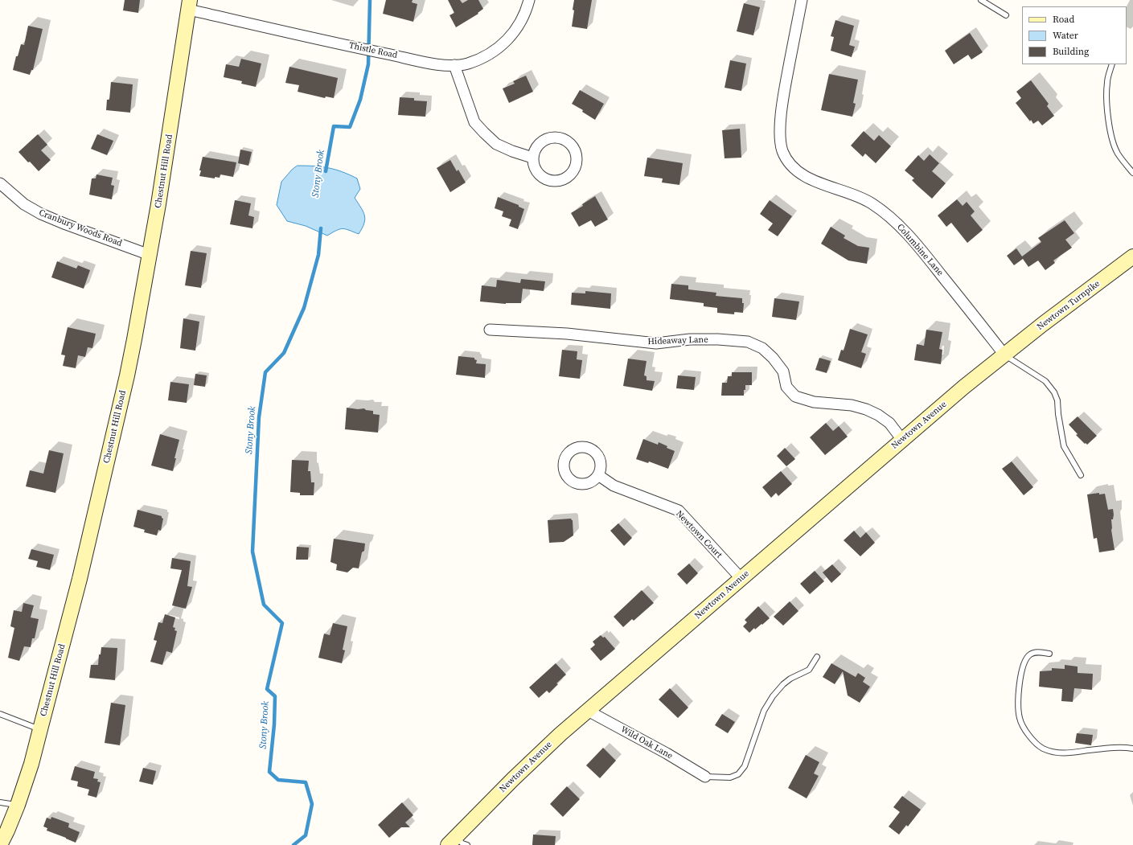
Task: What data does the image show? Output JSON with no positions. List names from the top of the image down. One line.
{"streets":{"street":["Thistle Road","Chestnut Hill Road","Cranbury Woods Road","Columbine Lane","Newtown Turnpike","Hideaway Lane","Newtown Avenue","Newtown Court","Wild Oak Lane"]},"crossings":[["Thistle Road","Chestnut Hill Road"],["Chestnut Hill Road","Cranbury Woods Road"],["Columbine Lane","Newtown Turnpike"],["Columbine Lane","Newtown Avenue"],["Newtown Turnpike","Newtown Avenue"],["Hideaway Lane","Newtown Avenue"],["Newtown Avenue","Newtown Court"],["Newtown Avenue","Wild Oak Lane"]],"water":["Stony Brook"],"legend":["Road","Water","Building"]}
